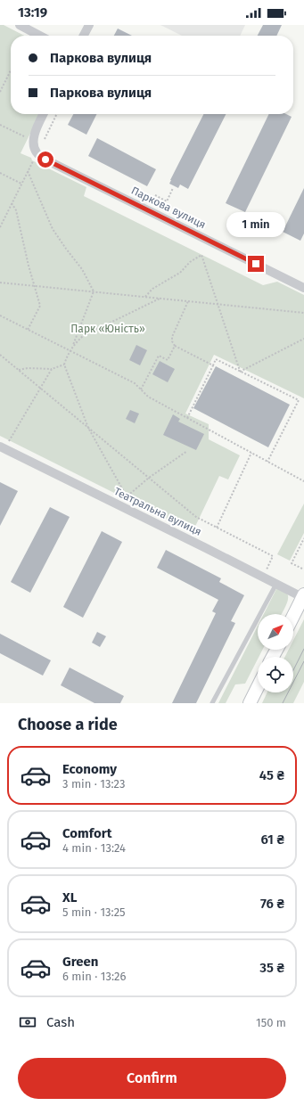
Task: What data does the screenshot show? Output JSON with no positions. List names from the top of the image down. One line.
{"streets":{"street":["Паркова вулиця","Театральна вулиця"]},"parks":["Парк «Юність»"],"north":"top right","page":{"status":"13:19","banner":["Паркова вулиця","Паркова вулиця"],"bubble":"1 min","heading":"Choose a ride","list":[{"name":"Economy","note":"3 min · 13:23","value":"45 ₴"},{"name":"Comfort","note":"4 min · 13:24","value":"61 ₴"},{"name":"XL","note":"5 min · 13:25","value":"76 ₴"},{"name":"Green","note":"6 min · 13:26","value":"35 ₴"}],"pay":["Cash","150 m"],"buttons":"Confirm"}}
